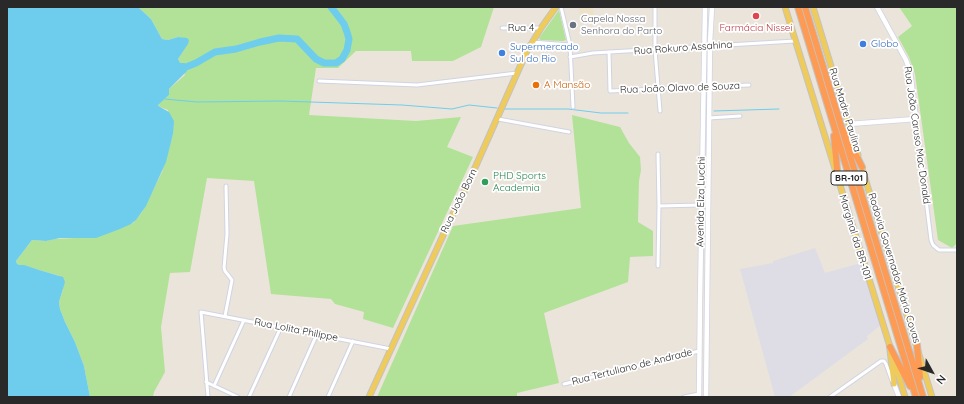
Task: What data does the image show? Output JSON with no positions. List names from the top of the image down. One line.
{"streets":{"highway":["BR-101","Rodovia Governador Mário Covas"],"main road":["Rua Madre Paulina","Rua João Caruso Mac Donald","Rua João Born","Avenida Elza Lucchi","Marginal da BR-101"],"street":["Rua 4","Rua Rokuro Assahina","Rua João Olavo de Souza","Rua Lolita Philippe","Rua Tertuliano de Andrade"]},"crossings":[["Rua 4","Rua João Born"],["Rua Rokuro Assahina","Rua João Olavo de Souza"],["Rua Rokuro Assahina","Avenida Elza Lucchi"],["Rua Rokuro Assahina","Marginal da BR-101"],["Rua João Olavo de Souza","Avenida Elza Lucchi"],["Rua João Born","Rua Lolita Philippe"],["Avenida Elza Lucchi","Rua Tertuliano de Andrade"]],"places":["Farmácia Nissei","Capela Nossa Senhora do Parto","Globo","Supermercado Sul do Rio","A Mansão","PHD Sports Academia"],"north":"bottom right"}
